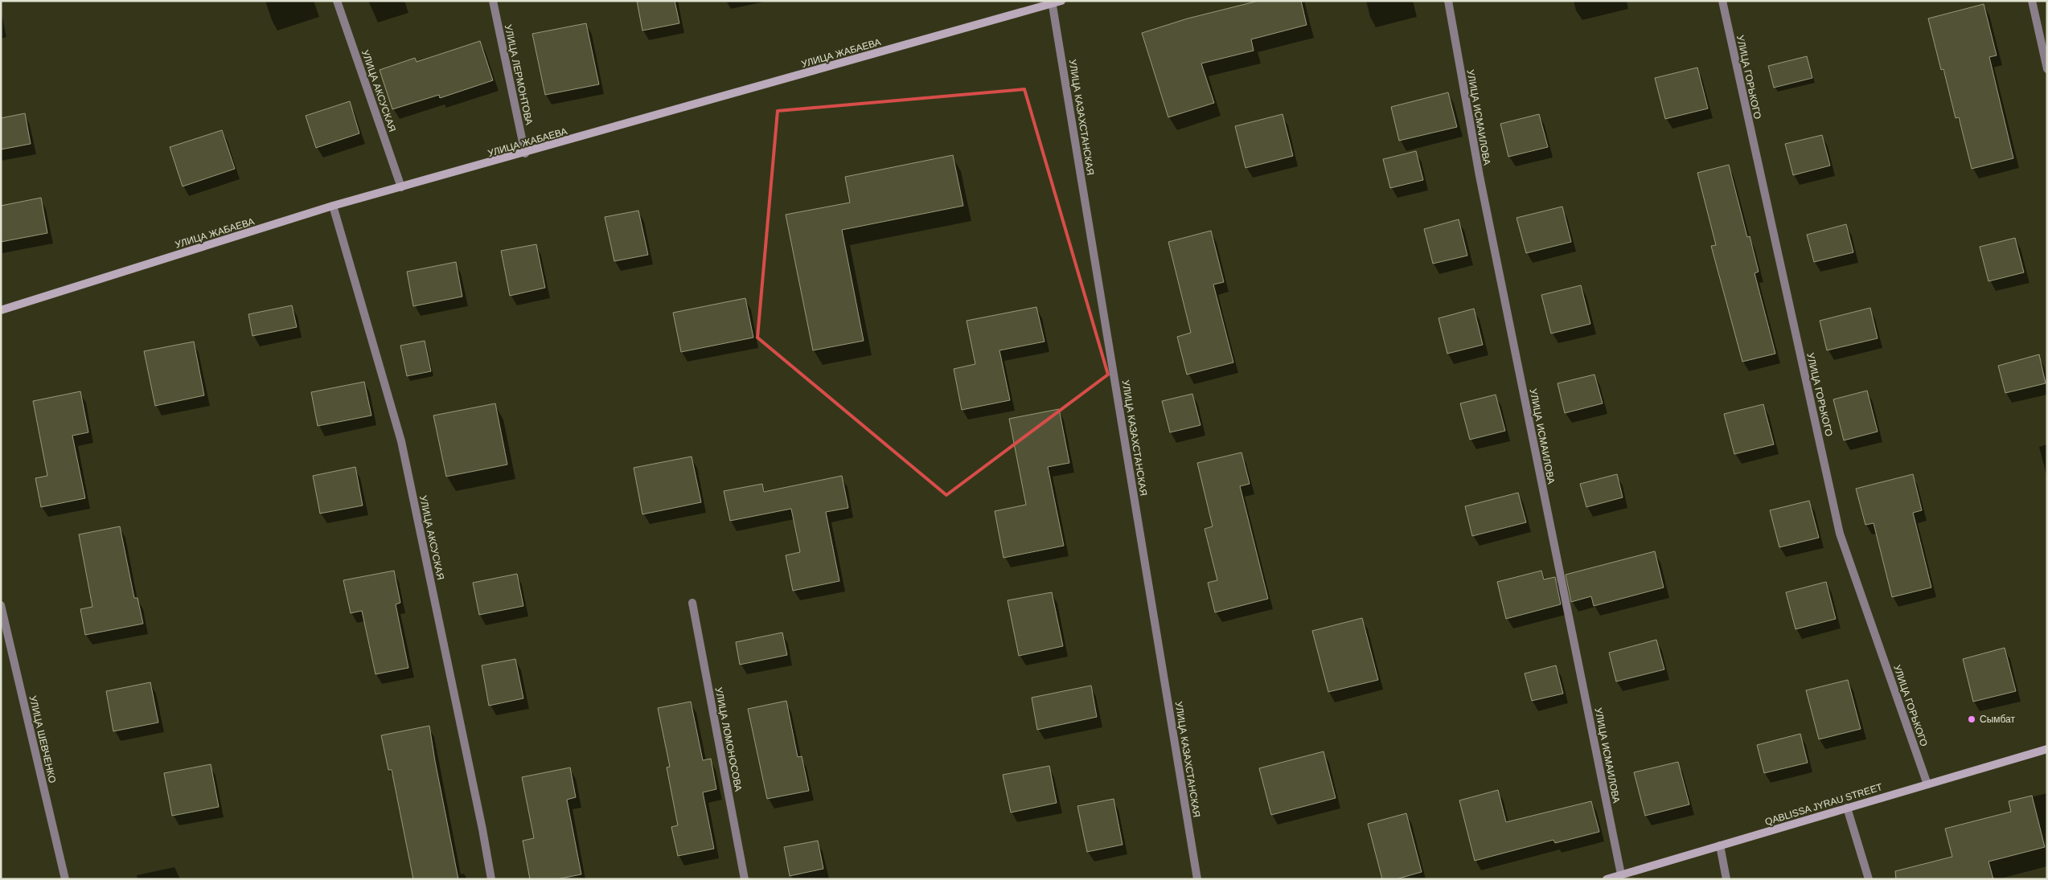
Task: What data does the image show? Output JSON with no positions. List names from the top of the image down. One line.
{"streets":{"street":["УЛИЦА ЖАБАЕВА","УЛИЦА ЛЕРМОНТОВА","УЛИЦА ГОРЬКОГО","УЛИЦА АКСУСКАЯ","УЛИЦА КАЗАХСТАНСКАЯ","УЛИЦА ИСМАИЛОВА","УЛИЦА ШЕВЧЕНКО","УЛИЦА ЛОМОНОСОВА","QABLISSA JYRAU STREET"]},"crossings":[["УЛИЦА ЖАБАЕВА","УЛИЦА ЛЕРМОНТОВА"],["УЛИЦА ЖАБАЕВА","УЛИЦА АКСУСКАЯ"],["УЛИЦА ЖАБАЕВА","УЛИЦА КАЗАХСТАНСКАЯ"],["УЛИЦА ГОРЬКОГО","QABLISSA JYRAU STREET"],["УЛИЦА ИСМАИЛОВА","QABLISSA JYRAU STREET"]],"places":["Сымбат"]}
